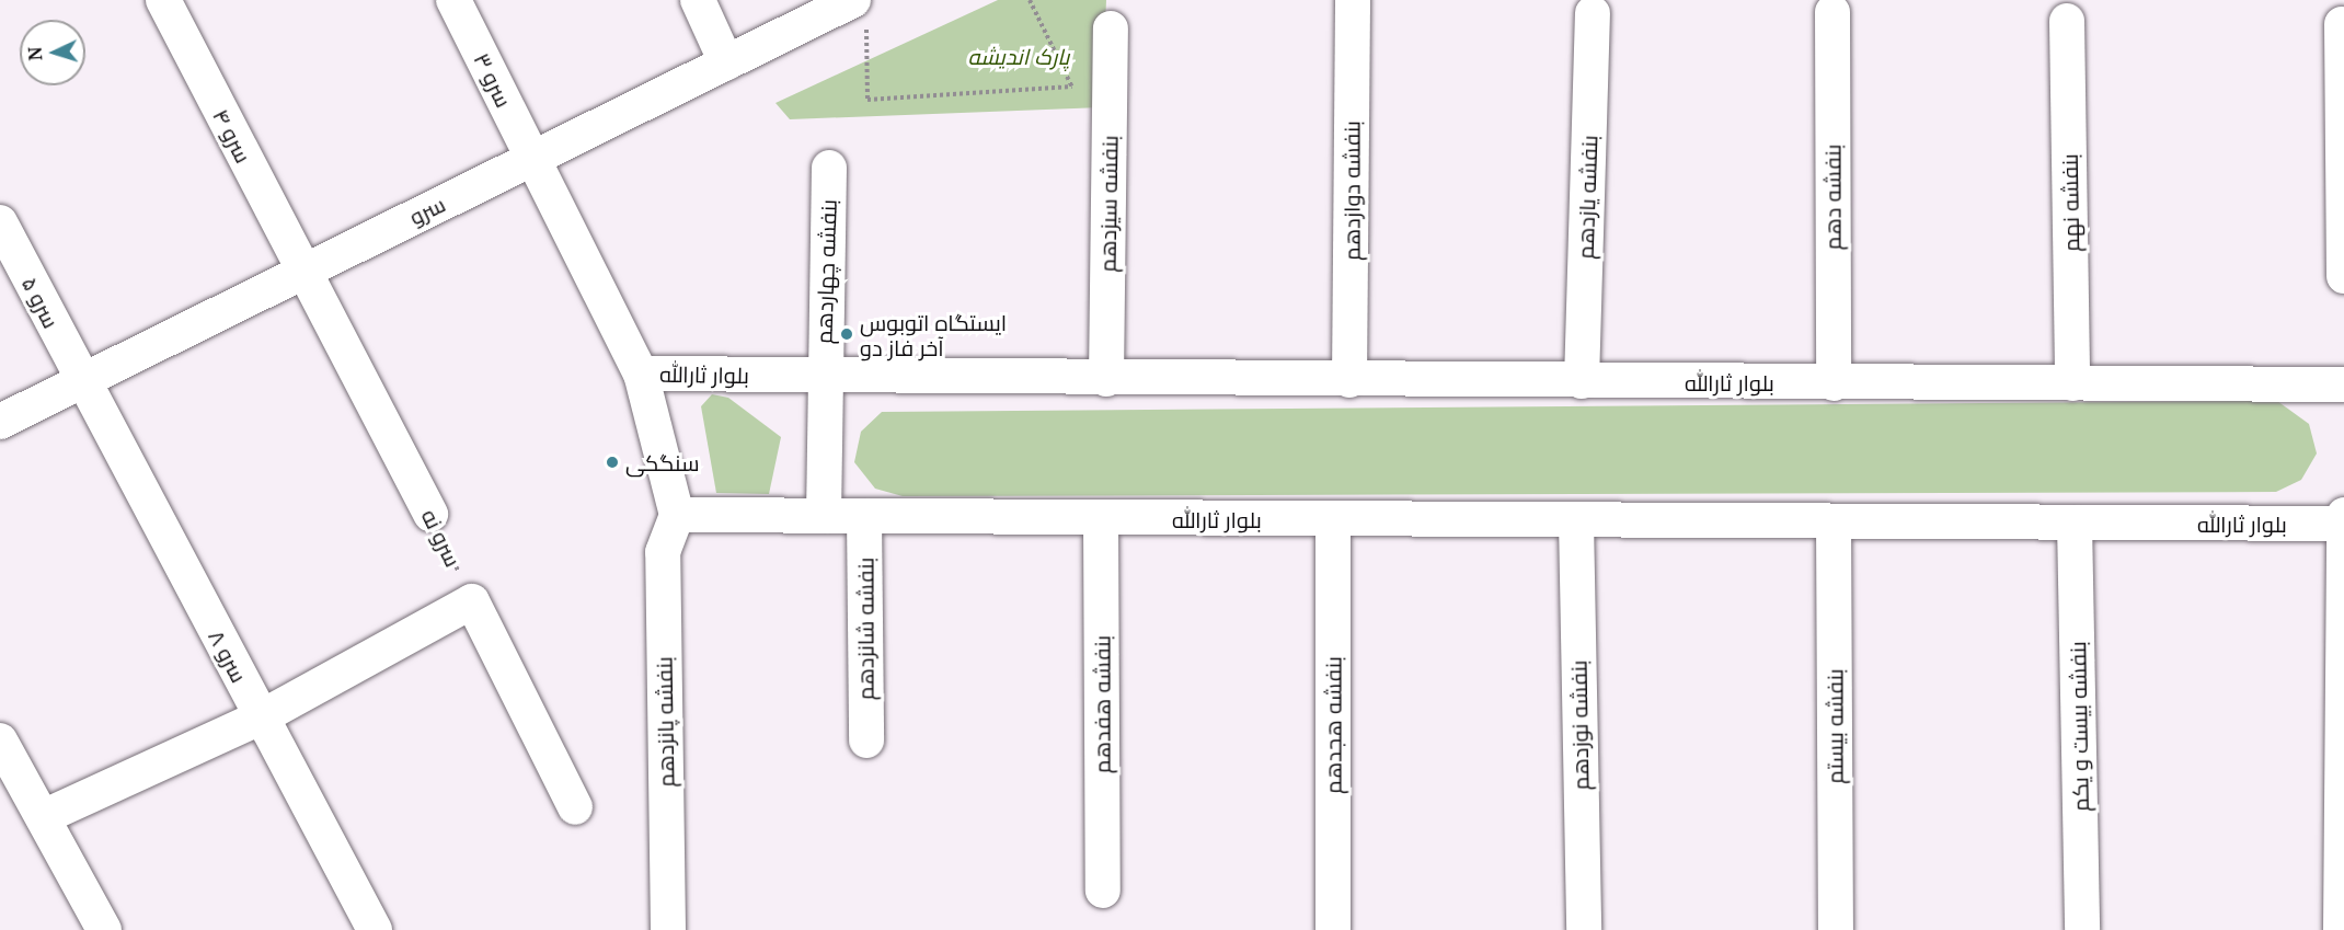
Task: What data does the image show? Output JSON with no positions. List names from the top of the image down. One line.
{"streets":{"street":["سرو ۳","سرو ۴","بنفشه دوازدهم","بنفشه یازدهم","بنفشه دهم","بنفشه نهم","بنفشه سیزدهم","سرو","بنفشه چهاردهم","سرو ۵","بلوار ثارالله","سرو نه","بنفشه شانزدهم","سرو ۸","بنفشه هفدهم","بنفشه پانزدهم","بنفشه هجدهم","بنفشه نوزدهم","بنفشه بیستم","بنفشه بیست و یکم"]},"crossings":[["سرو ۳","سرو"],["سرو ۳","بلوار ثارالله"],["سرو ۴","سرو"],["سرو ۴","سرو نه"],["بنفشه دوازدهم","بلوار ثارالله"],["بنفشه یازدهم","بلوار ثارالله"],["بنفشه دهم","بلوار ثارالله"],["بنفشه نهم","بلوار ثارالله"],["بنفشه سیزدهم","بلوار ثارالله"],["سرو","سرو ۵"],["سرو","سرو نه"],["سرو","سرو ۸"],["بنفشه چهاردهم","بلوار ثارالله"],["سرو ۵","سرو ۸"],["بلوار ثارالله","بنفشه شانزدهم"],["بلوار ثارالله","بنفشه هفدهم"],["بلوار ثارالله","بنفشه پانزدهم"],["بلوار ثارالله","بنفشه هجدهم"],["بلوار ثارالله","بنفشه نوزدهم"],["بلوار ثارالله","بنفشه بیستم"],["بلوار ثارالله","بنفشه بیست و یکم"]],"parks":["پارک اندیشه"],"places":["ایستگاه اتوبوس آخر فاز دو","سنگکی"],"north":"left"}
